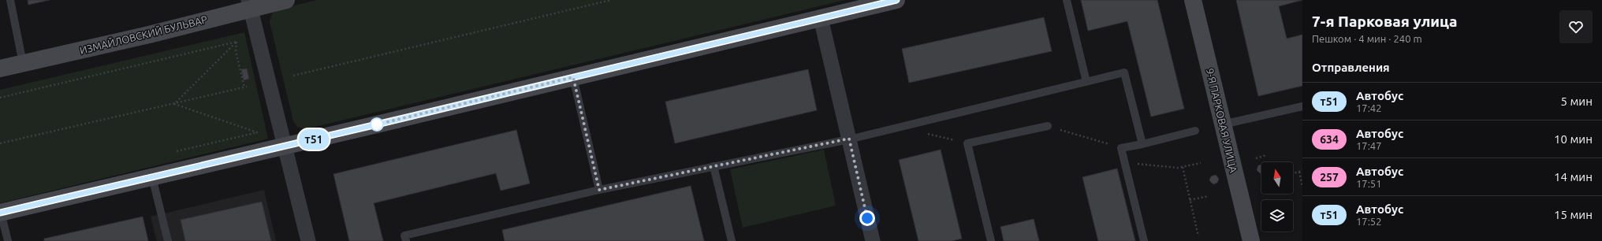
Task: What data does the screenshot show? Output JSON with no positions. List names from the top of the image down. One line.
{"streets":{"street":["ИЗМАЙЛОВСКИЙ БУЛЬВАР","9-Я ПАРКОВАЯ УЛИЦА"]},"lines":["bus line т51"],"north":"top","page":{"on_map":"т51","heading":[["7-я Парковая улица","Пешком · 4 мин · 240 m"],"Отправления"],"list":[{"mark":"т51","name":"Автобус","note":"17:42","value":"5 мин"},{"mark":"634","name":"Автобус","note":"17:47","value":"10 мин"},{"mark":"257","name":"Автобус","note":"17:51","value":"14 мин"},{"mark":"т51","name":"Автобус","note":"17:52","value":"15 мин"}]}}
